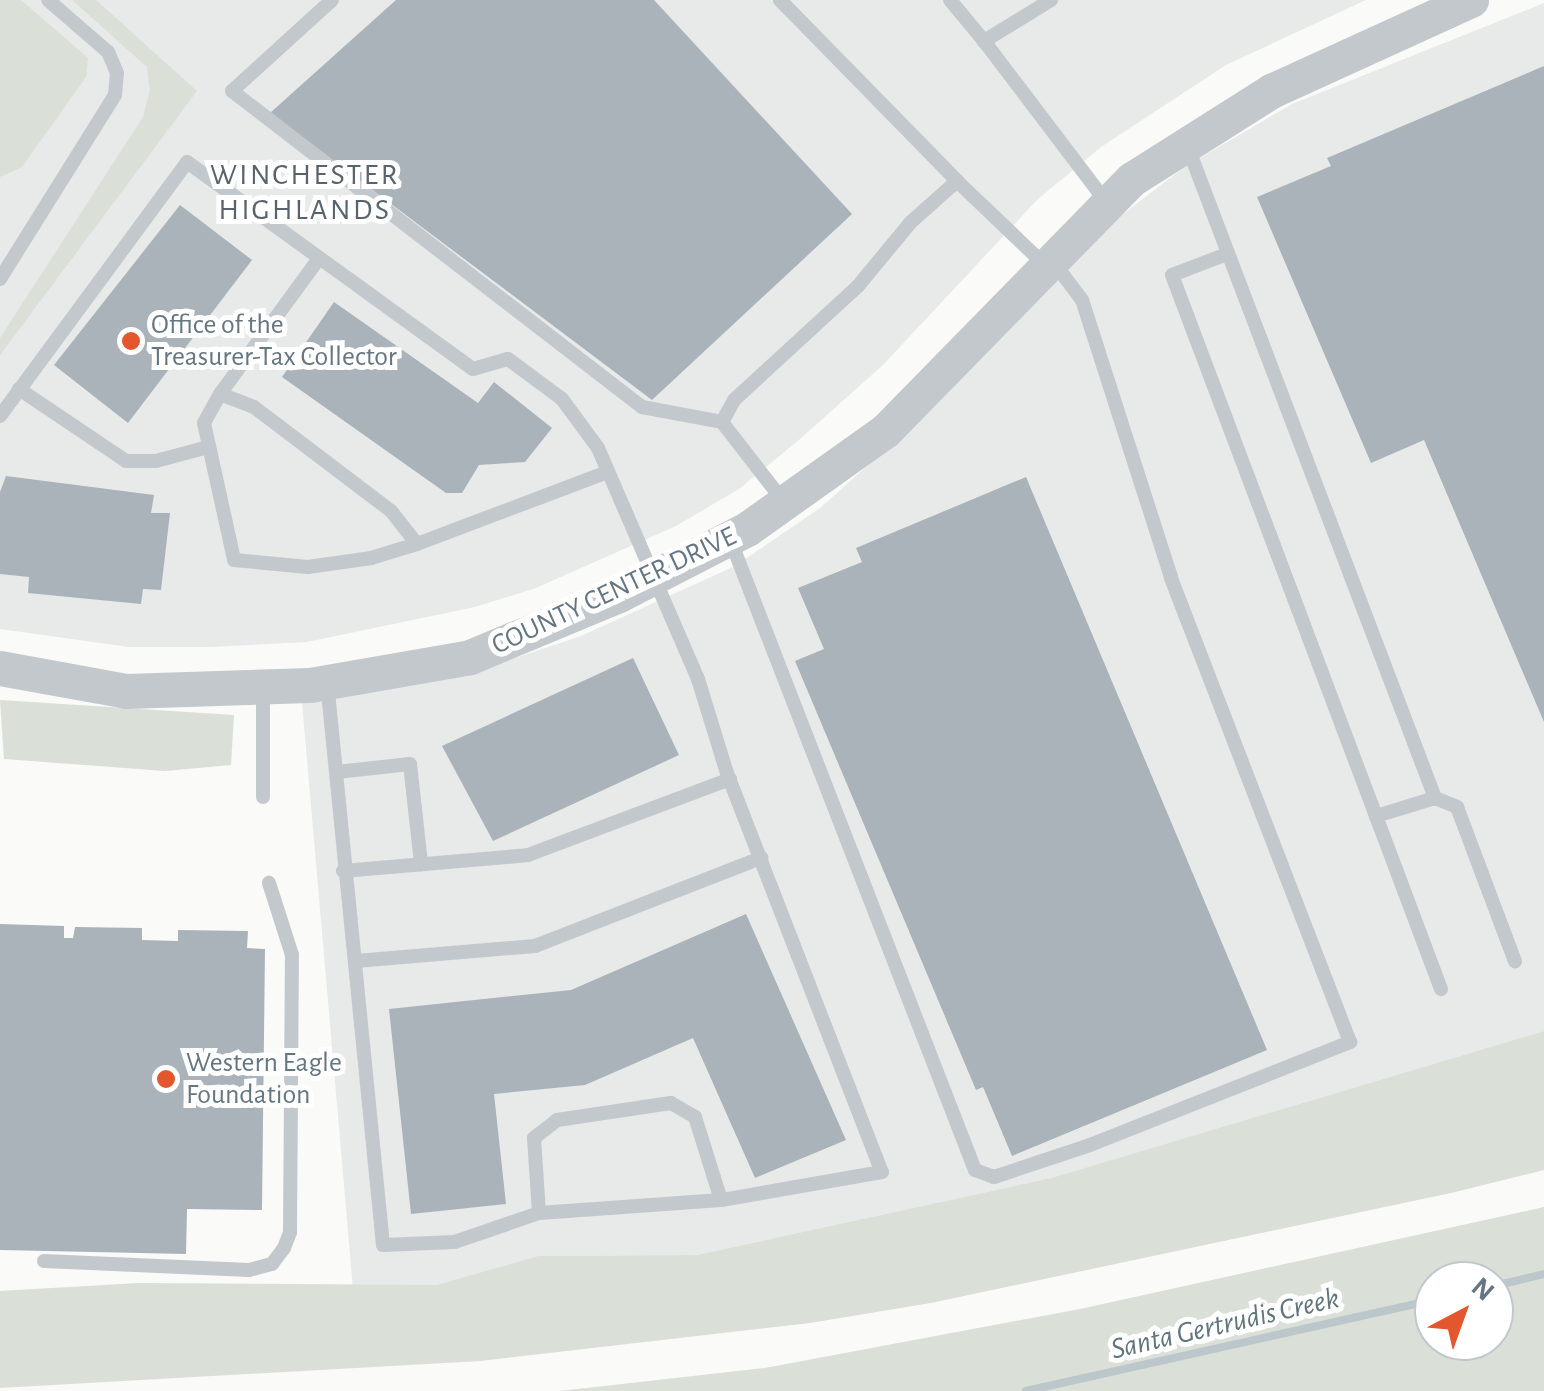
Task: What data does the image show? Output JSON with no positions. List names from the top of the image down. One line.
{"streets":{"street":["COUNTY CENTER DRIVE"]},"districts":["WINCHESTER HIGHLANDS"],"water":["Santa Gertrudis Creek"],"places":["Office of the Treasurer-Tax Collector","Western Eagle Foundation"],"north":"top right"}
